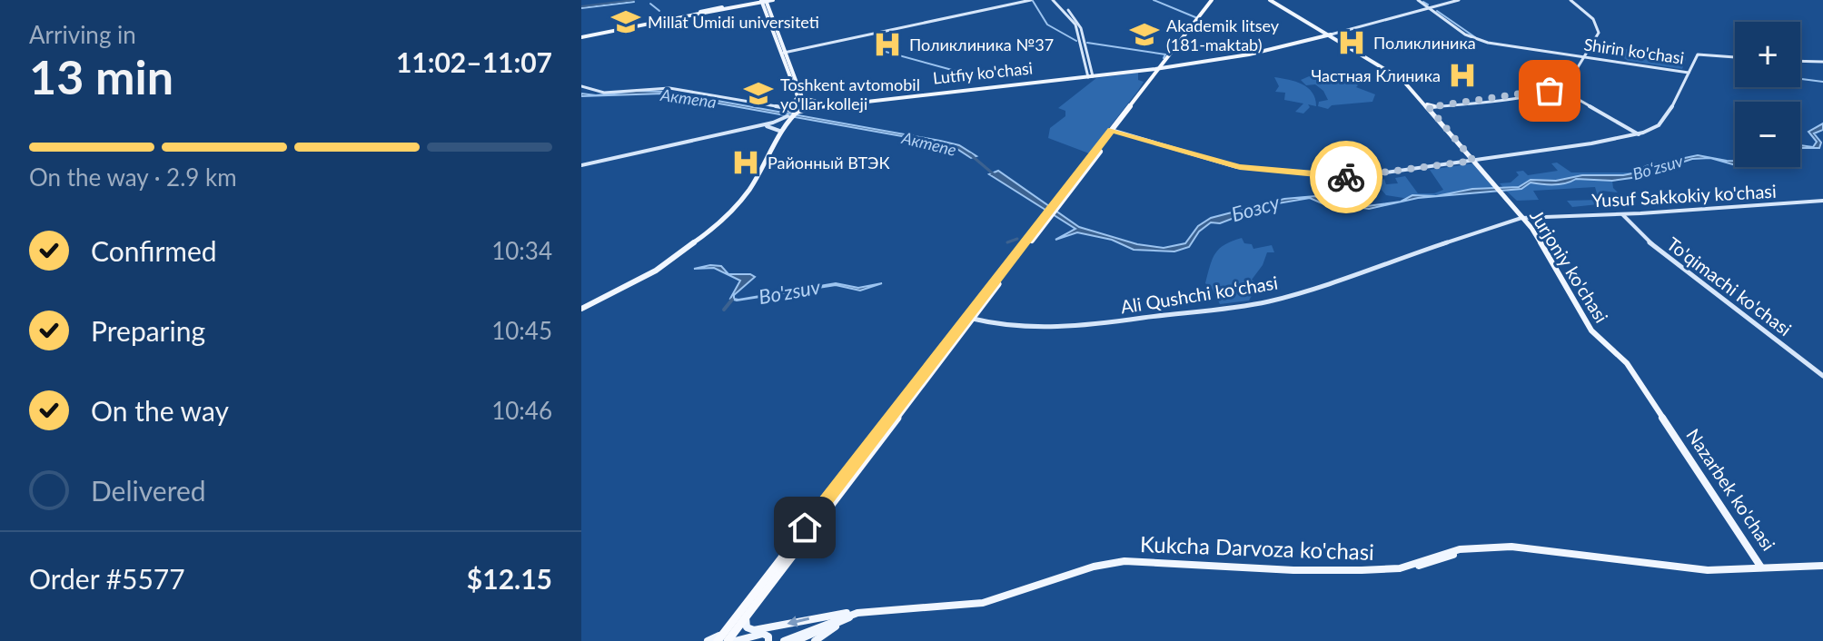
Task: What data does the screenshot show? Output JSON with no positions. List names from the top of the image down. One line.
{"streets":{"main road":["Shirin ko'chasi","Lutfiy ko'chasi","Yusuf Sakkokiy ko'chasi","Jurjoniy ko'chasi","To'qimachi ko'chasi","Ali Qushchi koʻchasi","Nazarbek ko'chasi","Kukcha Darvoza ko'chasi"]},"crossings":[["Shirin ko'chasi","Lutfiy ko'chasi"],["Yusuf Sakkokiy ko'chasi","Jurjoniy ko'chasi"],["Yusuf Sakkokiy ko'chasi","To'qimachi ko'chasi"],["Yusuf Sakkokiy ko'chasi","Ali Qushchi koʻchasi"],["Jurjoniy ko'chasi","Nazarbek ko'chasi"],["Nazarbek ko'chasi","Kukcha Darvoza ko'chasi"]],"water":["Актепа","Актепе","Boʻzsuv","Бозсу","Bo'zsuv"],"places":{"school or university":["Millat Umidi universiteti","Akademik litsey (181-maktab)","Toshkent avtomobil yo'llar kolleji"],"hospital":["Поликлиника","Поликлиника №37","Частная Клиника","Районный ВТЭК"]},"page":{"heading":["13 min","Arriving in","11:02–11:07"],"panel":["Order #5577","$12.15"],"map_buttons":["+","−"],"bar":"On the way · 2.9 km","list":[["Confirmed","10:34"],["Preparing","10:45"],["On the way","10:46"],"Delivered"]}}
